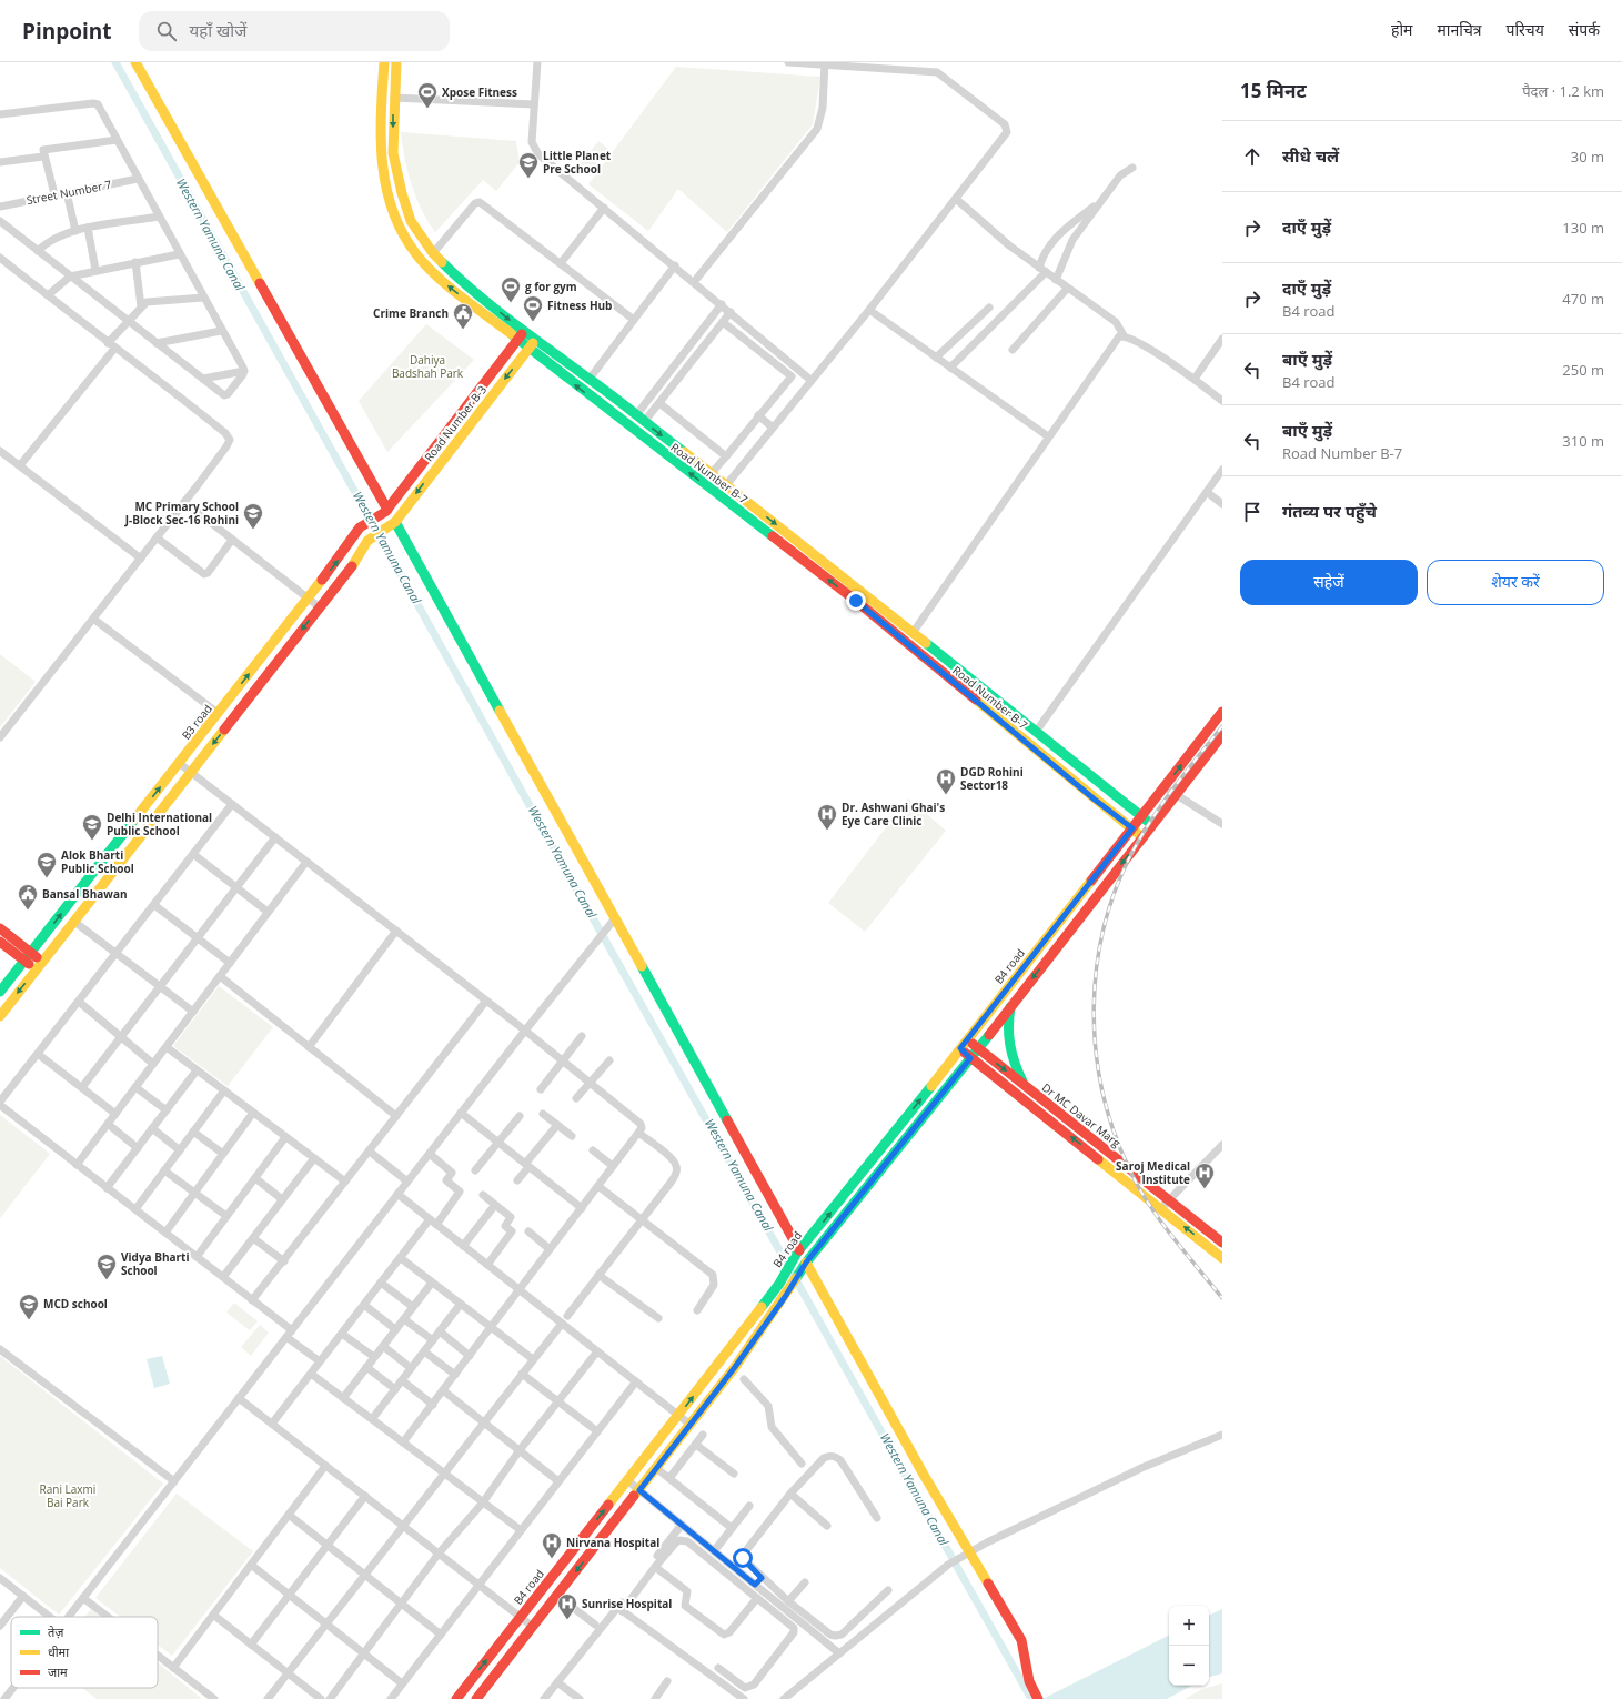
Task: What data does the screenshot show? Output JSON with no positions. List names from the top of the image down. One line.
{"streets":{"street":["Street Number 7","Road Number B-3","Road Number B-7","B3 road","B4 road","Dr MC Davar Marg"]},"crossings":[["Road Number B-3","Road Number B-7"],["Road Number B-7","B4 road"],["B4 road","Dr MC Davar Marg"]],"water":["Western Yamuna Canal"],"parks":["Dahiya Badshah Park","Rani Laxmi Bai Park"],"places":{"sports":["Xpose Fitness","g for gym","Fitness Hub"],"school or university":["Little Planet Pre School","MC Primary School J-Block Sec-16 Rohini","Delhi International Public School","Alok Bharti Public School","Vidya Bharti School","MCD school"],"public building":["Crime Branch","Bansal Bhawan"],"hospital":["DGD Rohini Sector18","Dr. Ashwani Ghai's Eye Care Clinic","Saroj Medical Institute","Nirvana Hospital","Sunrise Hospital"]},"legend":["तेज़","धीमा","जाम"],"page":{"header":"Pinpoint","search":"यहाँ खोजें","nav":["होम","मानचित्र","परिचय","संपर्क"],"heading":["15 मिनट","पैदल · 1.2 km"],"list":[["सीधे चलें","30 m"],["दाएँ मुड़ें","130 m"],["दाएँ मुड़ें","B4 road","470 m"],["बाएँ मुड़ें","B4 road","250 m"],["बाएँ मुड़ें","Road Number B-7","310 m"],"गंतव्य पर पहुँचे"],"buttons":["सहेजें","शेयर करें"],"map_buttons":["+","−"]}}
